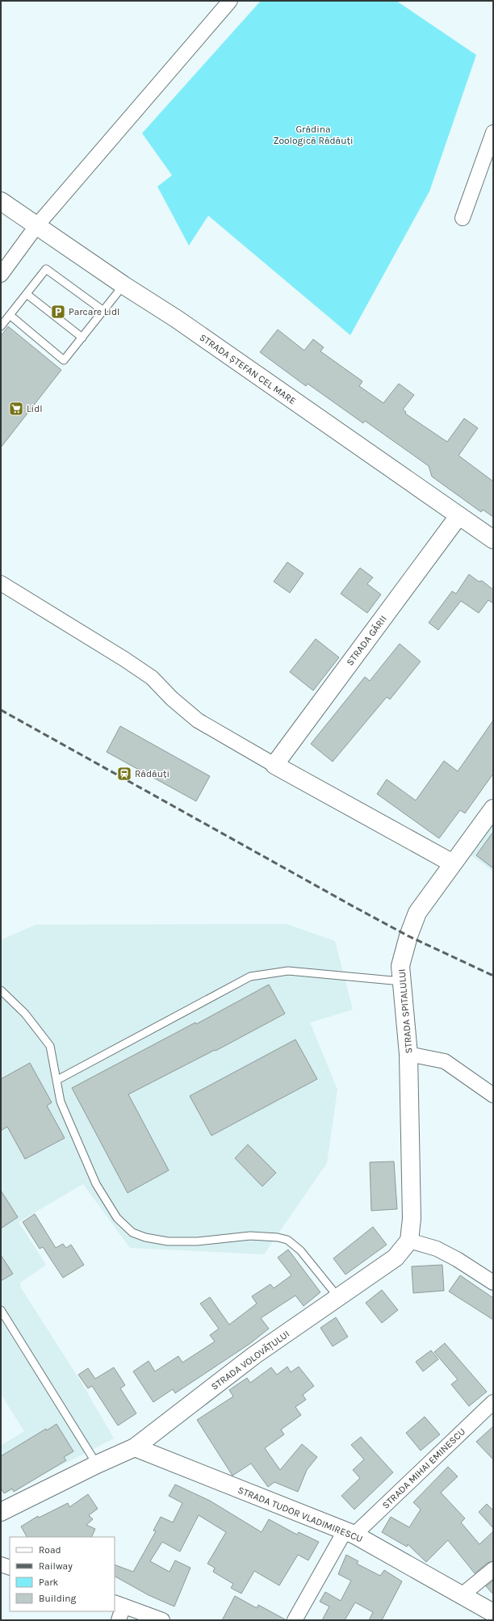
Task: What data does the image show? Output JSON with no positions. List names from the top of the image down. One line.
{"streets":{"main road":["STRADA ȘTEFAN CEL MARE","STRADA GĂRII","STRADA SPITALULUI","STRADA VOLOVĂȚULUI","STRADA TUDOR VLADIMIRESCU"],"street":["STRADA MIHAI EMINESCU"]},"crossings":[["STRADA ȘTEFAN CEL MARE","STRADA GĂRII"],["STRADA SPITALULUI","STRADA VOLOVĂȚULUI"],["STRADA VOLOVĂȚULUI","STRADA TUDOR VLADIMIRESCU"],["STRADA MIHAI EMINESCU","STRADA TUDOR VLADIMIRESCU"]],"parks":["Grădina Zoologică Rădăuți"],"places":{"parking":["Parcare Lidl"],"supermarket":["Lidl"],"station":["Rădăuți"]},"legend":["Road","Railway","Park","Building"]}
